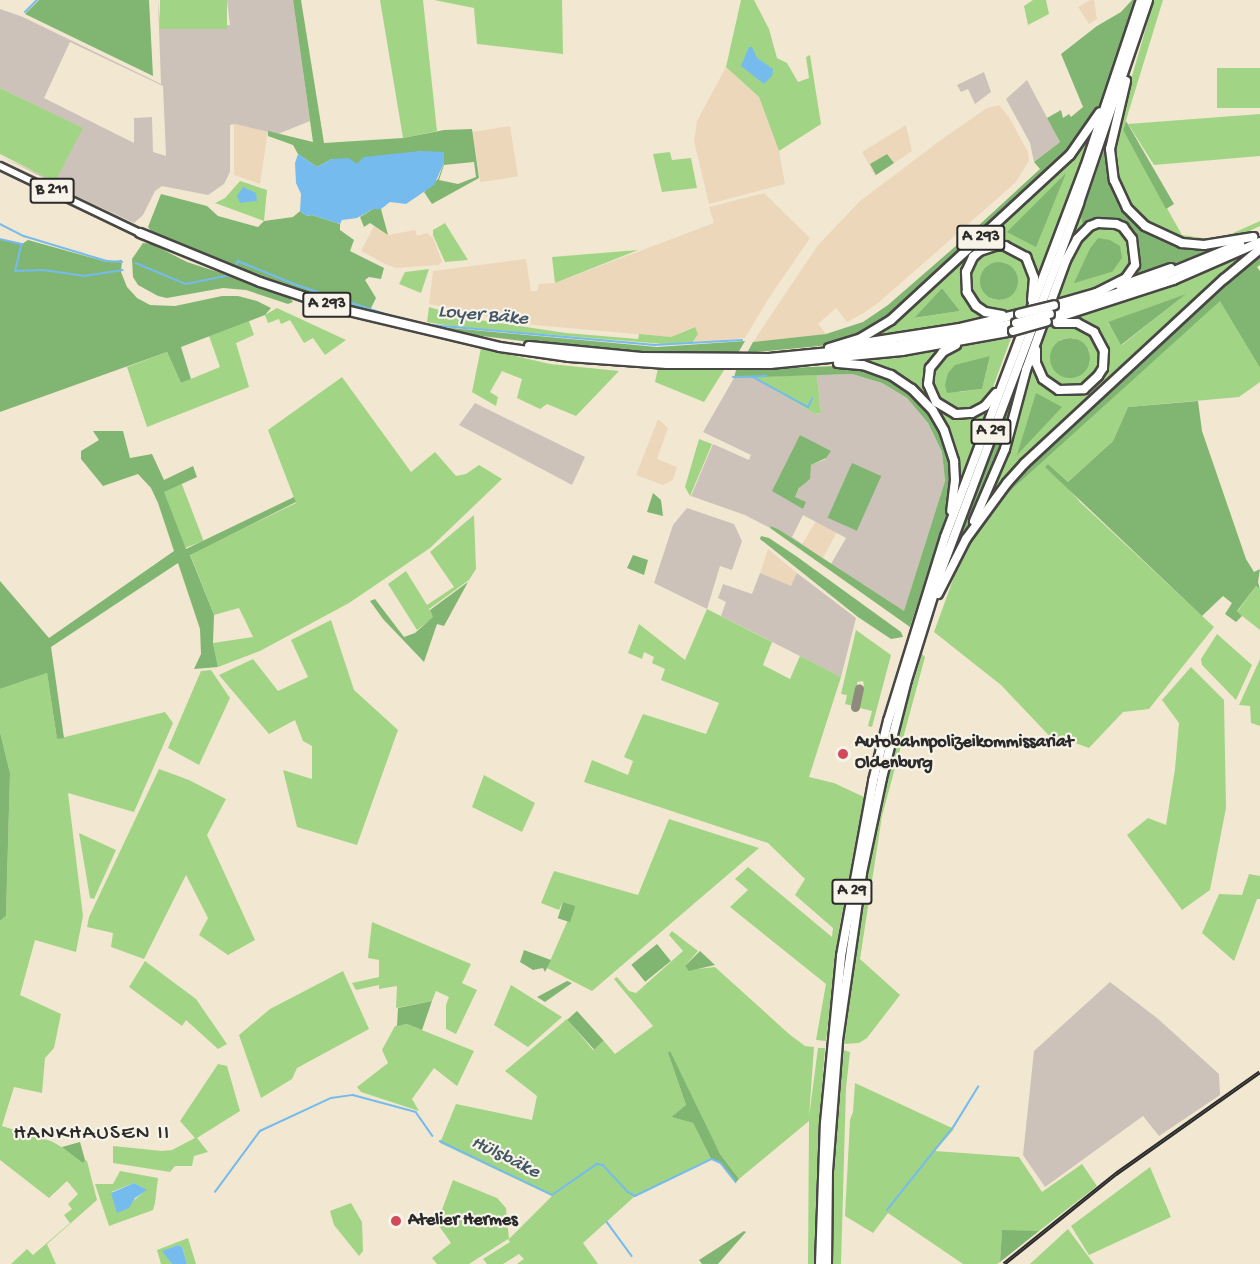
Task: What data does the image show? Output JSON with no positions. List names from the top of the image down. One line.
{"streets":{"highway":["A 293","A 29"],"main road":["B 211"]},"crossings":[["B 211","A 293"],["A 293","A 29"]],"districts":["HANKHAUSEN II"],"water":["Loyer Bäke","Hülsbäke"],"places":["Autobahnpolizeikommissariat Oldenburg","Atelier Hermes"]}
